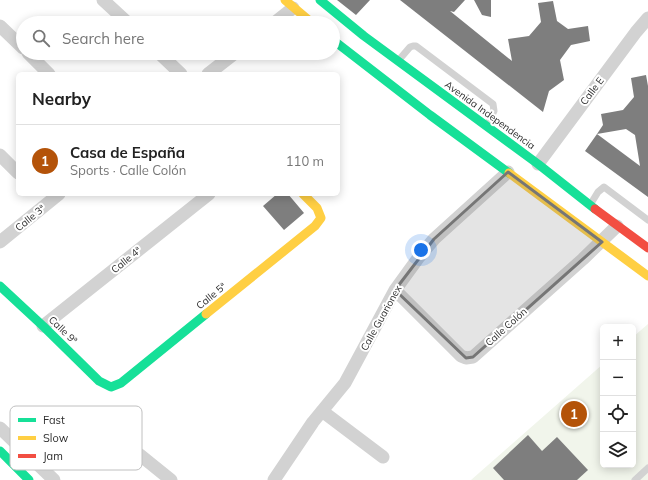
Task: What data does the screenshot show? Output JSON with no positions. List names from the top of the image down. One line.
{"streets":{"main road":["Avenida Independencia","Calle 5ª","Calle 9ª"],"street":["Calle E","Calle 3ª","Calle 4ª","Calle Guarionex","Calle Colón"]},"crossings":[["Calle E","Avenida Independencia"],["Avenida Independencia","Calle Colón"],["Calle 4ª","Calle 9ª"],["Calle 5ª","Calle 9ª"],["Calle Guarionex","Calle Colón"]],"legend":["Fast","Slow","Jam"],"page":{"search":"Search here","heading":"Nearby","list":[{"mark":"1","name":"Casa de España","note":"Sports · Calle Colón","value":"110 m"}],"map_buttons":["+","−"],"pins":"1"}}
